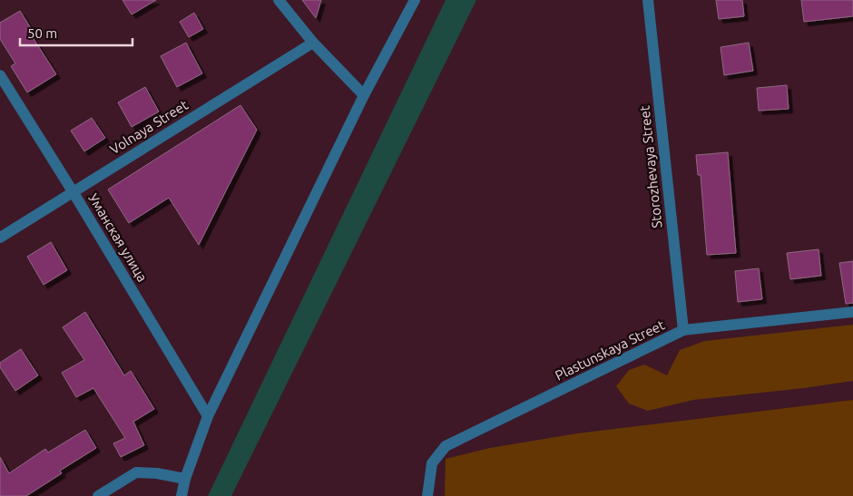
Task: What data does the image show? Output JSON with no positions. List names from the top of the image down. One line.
{"streets":{"street":["Volnaya Street","Storozhevaya Street","Уманская улица","Plastunskaya Street"]},"crossings":[["Volnaya Street","Уманская улица"],["Storozhevaya Street","Plastunskaya Street"]],"scale_bar":"50 m"}
